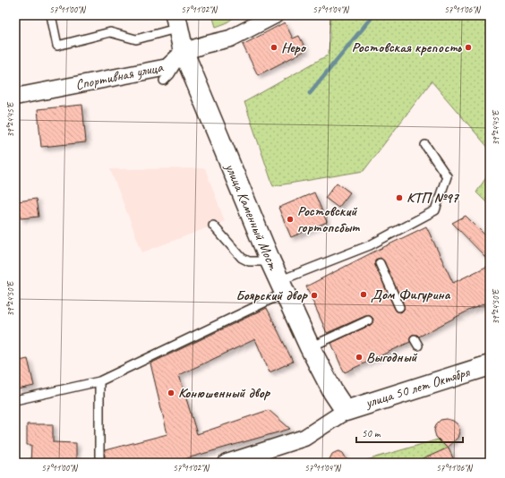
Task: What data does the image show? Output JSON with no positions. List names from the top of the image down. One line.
{"streets":{"street":["Спортивная улица","улица Каменный Мост","улица 50 лет Октября"]},"crossings":[["Спортивная улица","улица Каменный Мост"],["улица Каменный Мост","улица 50 лет Октября"]],"places":["Неро","Ростовская крепость","КТП №97","Ростовский гортопсбыт","Дом Фигурина","Боярский двор","Выгодный","Конюшенный двор"],"scale_bar":"50 m","coordinates":["57°11'00\"N","57°11'02\"N","57°11'04\"N","57°11'06\"N","39°24'45\"E","39°24'50\"E"]}
